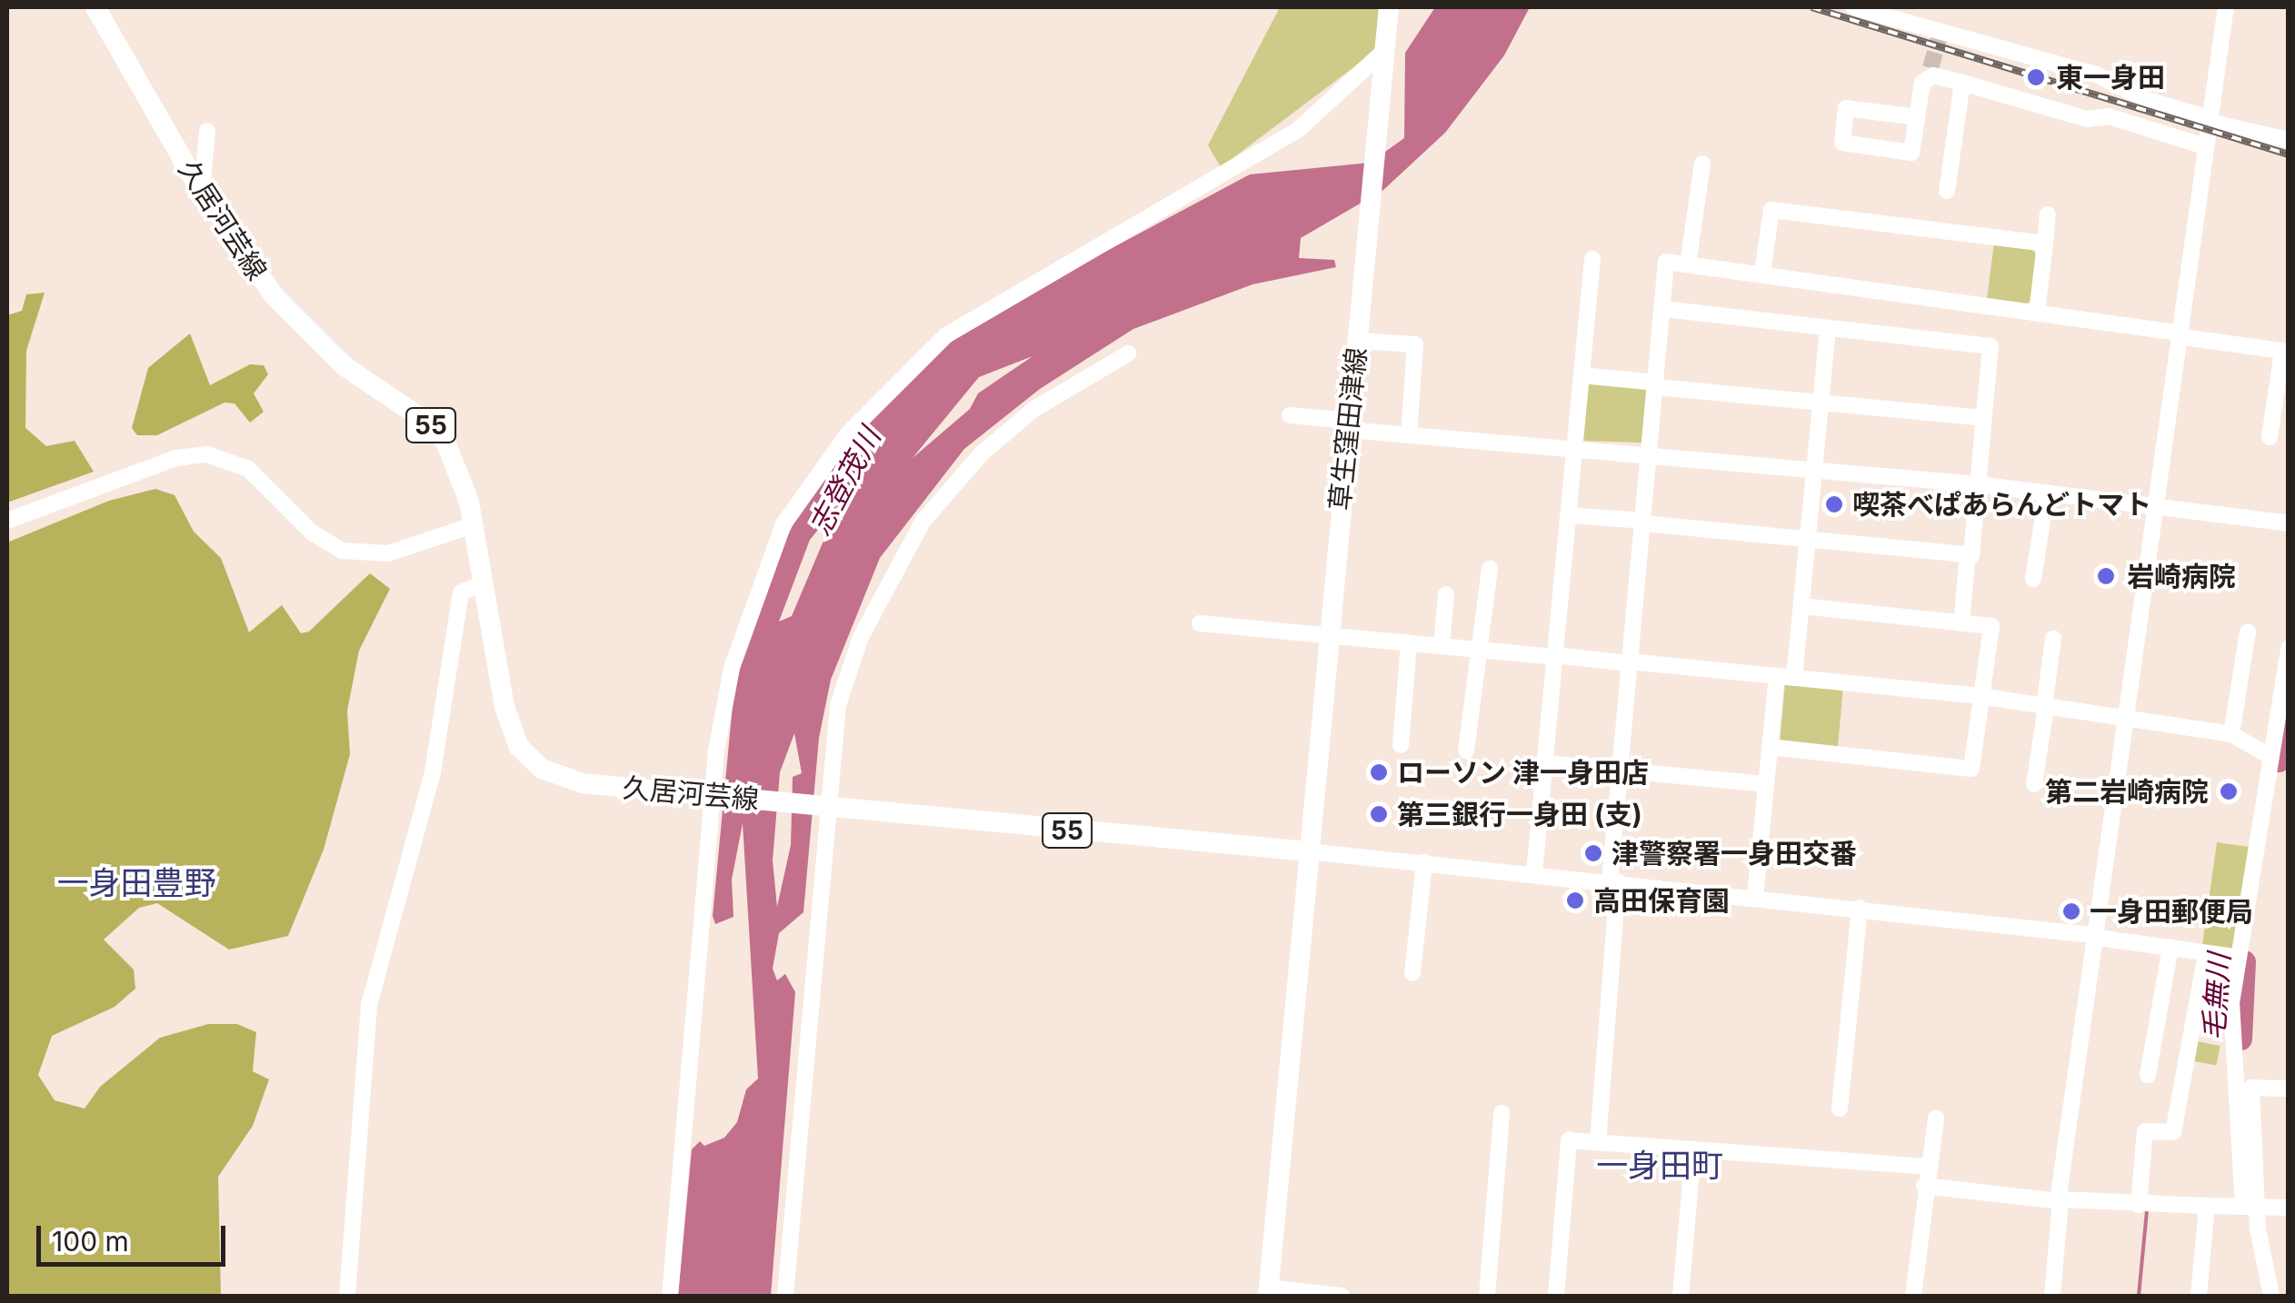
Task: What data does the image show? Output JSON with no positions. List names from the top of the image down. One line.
{"streets":{"main road":["久居河芸線","55","草生窪田津線"]},"crossings":[["久居河芸線","草生窪田津線"]],"districts":["一身田豊野","一身田町"],"water":["志登茂川","毛無川"],"places":["東一身田","喫茶べぱあらんどトマト","岩崎病院","ローソン 津一身田店","第二岩崎病院","第三銀行一身田 (支)","津警察署一身田交番","高田保育園","一身田郵便局"],"scale_bar":"100 m"}
